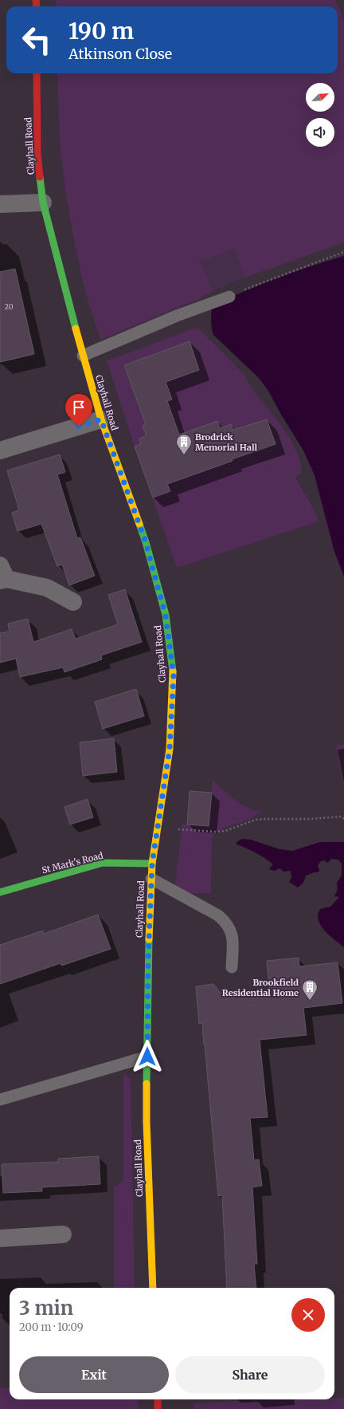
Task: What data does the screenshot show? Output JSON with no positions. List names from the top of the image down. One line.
{"streets":{"street":["Clayhall Road","St Mark's Road"]},"crossings":[["Clayhall Road","St Mark's Road"]],"places":{"building":["Brodrick Memorial Hall","Brookfield Residential Home"]},"house_numbers":["20"],"north":"top right","page":{"turn":["190 m","Atkinson Close"],"heading":["3 min","200 m · 10:09"],"buttons":["Exit","Share"]}}
